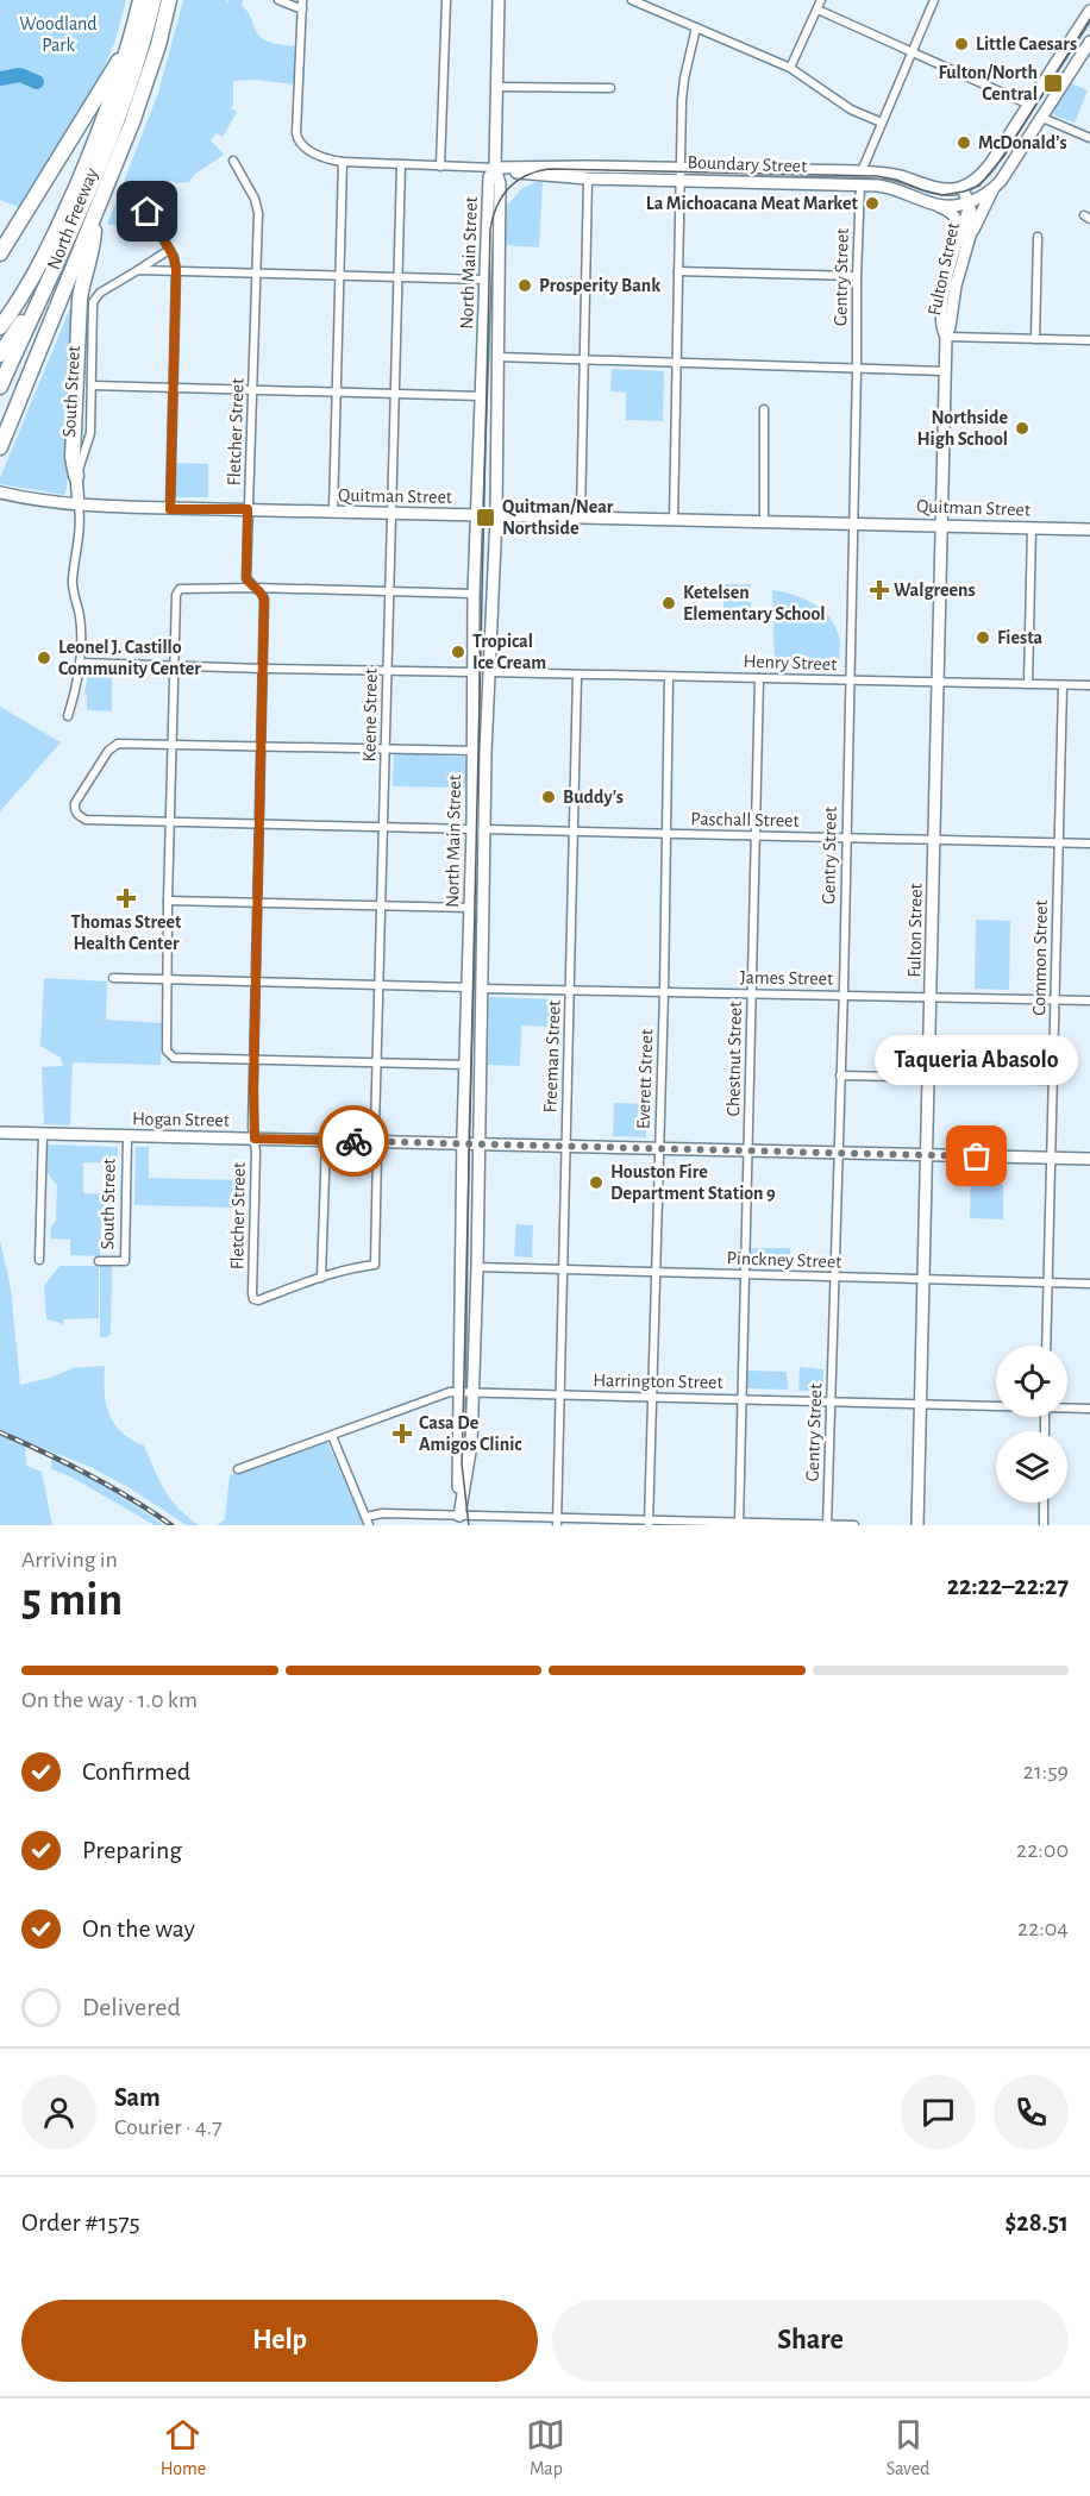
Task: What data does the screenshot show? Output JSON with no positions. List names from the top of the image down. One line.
{"streets":{"highway":["North Freeway"],"main road":["Boundary Street","North Main Street","Fulton Street","South Street","Quitman Street","Hogan Street"],"street":["Gentry Street","Fletcher Street","Henry Street","Keene Street","Paschall Street","Common Street","James Street","Freeman Street","Chestnut Street","Everett Street","Pinckney Street","Harrington Street"]},"crossings":[["Boundary Street","North Main Street"],["Boundary Street","Fulton Street"],["Boundary Street","Gentry Street"],["Boundary Street","Keene Street"],["North Main Street","Quitman Street"],["North Main Street","Henry Street"],["North Main Street","Paschall Street"],["North Main Street","James Street"],["North Main Street","Hogan Street"],["North Main Street","Pinckney Street"],["North Main Street","Harrington Street"],["Fulton Street","Quitman Street"],["Fulton Street","Henry Street"],["Fulton Street","Paschall Street"],["Fulton Street","James Street"],["Fulton Street","Hogan Street"],["Fulton Street","Pinckney Street"],["Fulton Street","Harrington Street"],["Gentry Street","Quitman Street"],["Gentry Street","Henry Street"],["Gentry Street","Paschall Street"],["Gentry Street","James Street"],["Gentry Street","Hogan Street"],["Gentry Street","Pinckney Street"],["Gentry Street","Harrington Street"],["South Street","Quitman Street"],["South Street","Hogan Street"],["Fletcher Street","Quitman Street"],["Fletcher Street","Keene Street"],["Fletcher Street","Paschall Street"],["Fletcher Street","Hogan Street"],["Quitman Street","Keene Street"],["Henry Street","Common Street"],["Henry Street","Freeman Street"],["Henry Street","Chestnut Street"],["Henry Street","Everett Street"],["Keene Street","Paschall Street"],["Keene Street","Hogan Street"],["Paschall Street","Common Street"],["Paschall Street","Freeman Street"],["Paschall Street","Chestnut Street"],["Paschall Street","Everett Street"],["Common Street","James Street"],["Common Street","Hogan Street"],["Common Street","Pinckney Street"],["James Street","Freeman Street"],["James Street","Chestnut Street"],["James Street","Everett Street"],["Freeman Street","Hogan Street"],["Freeman Street","Pinckney Street"],["Freeman Street","Harrington Street"],["Chestnut Street","Hogan Street"],["Chestnut Street","Pinckney Street"],["Chestnut Street","Harrington Street"],["Everett Street","Hogan Street"],["Everett Street","Pinckney Street"],["Everett Street","Harrington Street"]],"parks":["Woodland Park"],"places":{"other":["Little Caesars","McDonald's","La Michoacana Meat Market","Prosperity Bank","Northside High School","Ketelsen Elementary School","Fiesta","Tropical Ice Cream","Leonel J. Castillo Community Center","Buddy's","Taqueria Abasolo","Houston Fire Department Station 9"],"transit":["Fulton/North Central","Quitman/Near Northside"],"health":["Walgreens","Thomas Street Health Center","Casa De Amigos Clinic"]},"page":{"bubble":"Taqueria Abasolo","heading":["5 min","Arriving in","22:22–22:27"],"panel":["Sam","Courier · 4.7","Order #1575","$28.51"],"bar":"On the way · 1.0 km","list":[["Confirmed","21:59"],["Preparing","22:00"],["On the way","22:04"],"Delivered"],"buttons":["Help","Share"],"tabs":["Home","Map","Saved"]}}
